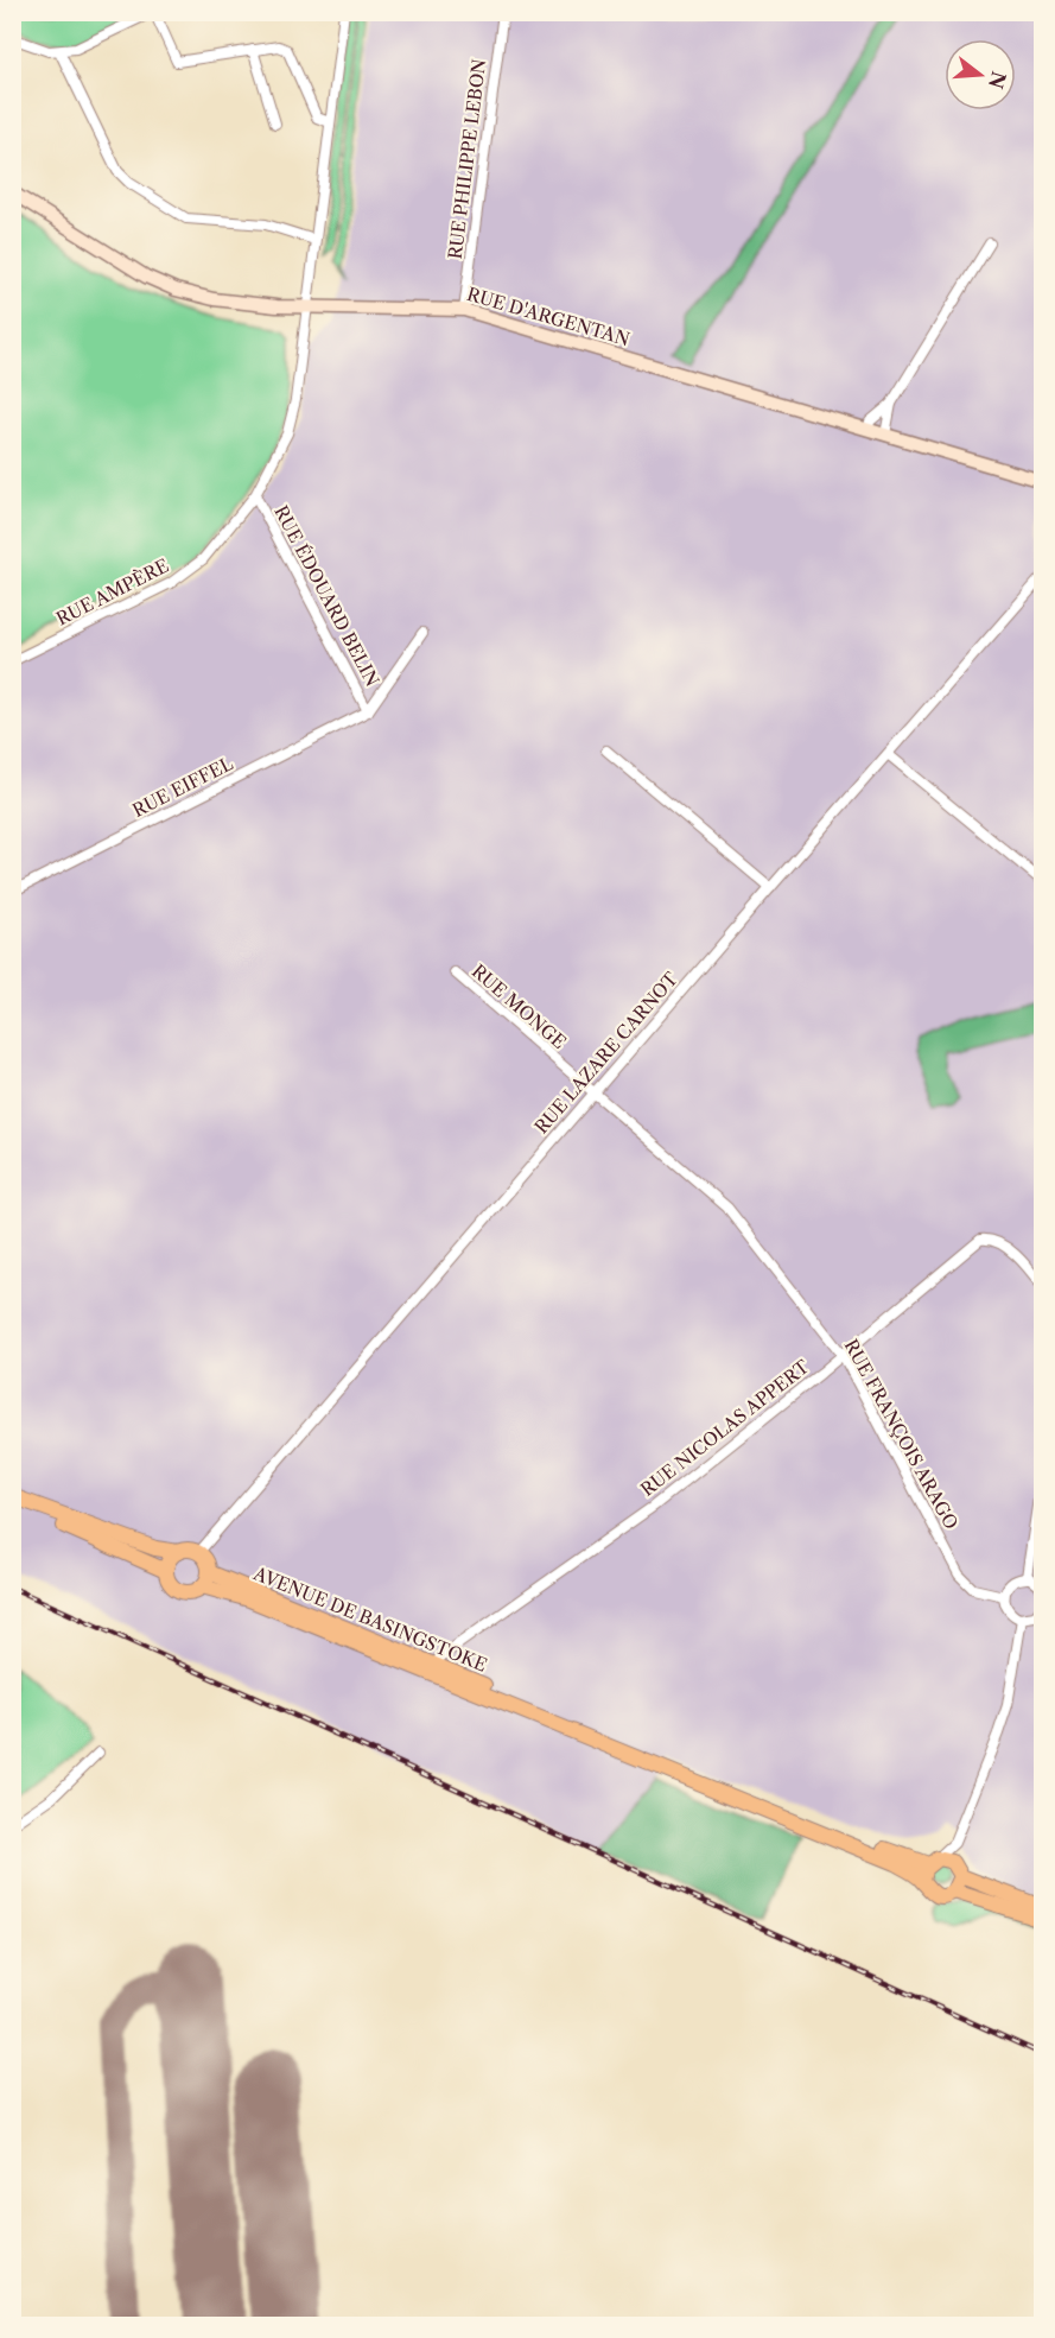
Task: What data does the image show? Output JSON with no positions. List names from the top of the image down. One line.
{"streets":{"main road":["RUE D'ARGENTAN","AVENUE DE BASINGSTOKE"],"street":["RUE PHILIPPE LEBON","RUE AMPÈRE","RUE ÉDOUARD BELIN","RUE EIFFEL","RUE MONGE","RUE LAZARE CARNOT","RUE NICOLAS APPERT","RUE FRANÇOIS ARAGO"]},"crossings":[["RUE PHILIPPE LEBON","RUE D'ARGENTAN"],["RUE D'ARGENTAN","RUE AMPÈRE"],["RUE AMPÈRE","RUE ÉDOUARD BELIN"],["RUE ÉDOUARD BELIN","RUE EIFFEL"],["RUE MONGE","RUE LAZARE CARNOT"],["RUE MONGE","RUE FRANÇOIS ARAGO"],["RUE LAZARE CARNOT","RUE FRANÇOIS ARAGO"],["RUE LAZARE CARNOT","AVENUE DE BASINGSTOKE"],["RUE NICOLAS APPERT","RUE FRANÇOIS ARAGO"],["RUE NICOLAS APPERT","AVENUE DE BASINGSTOKE"]],"north":"right"}
